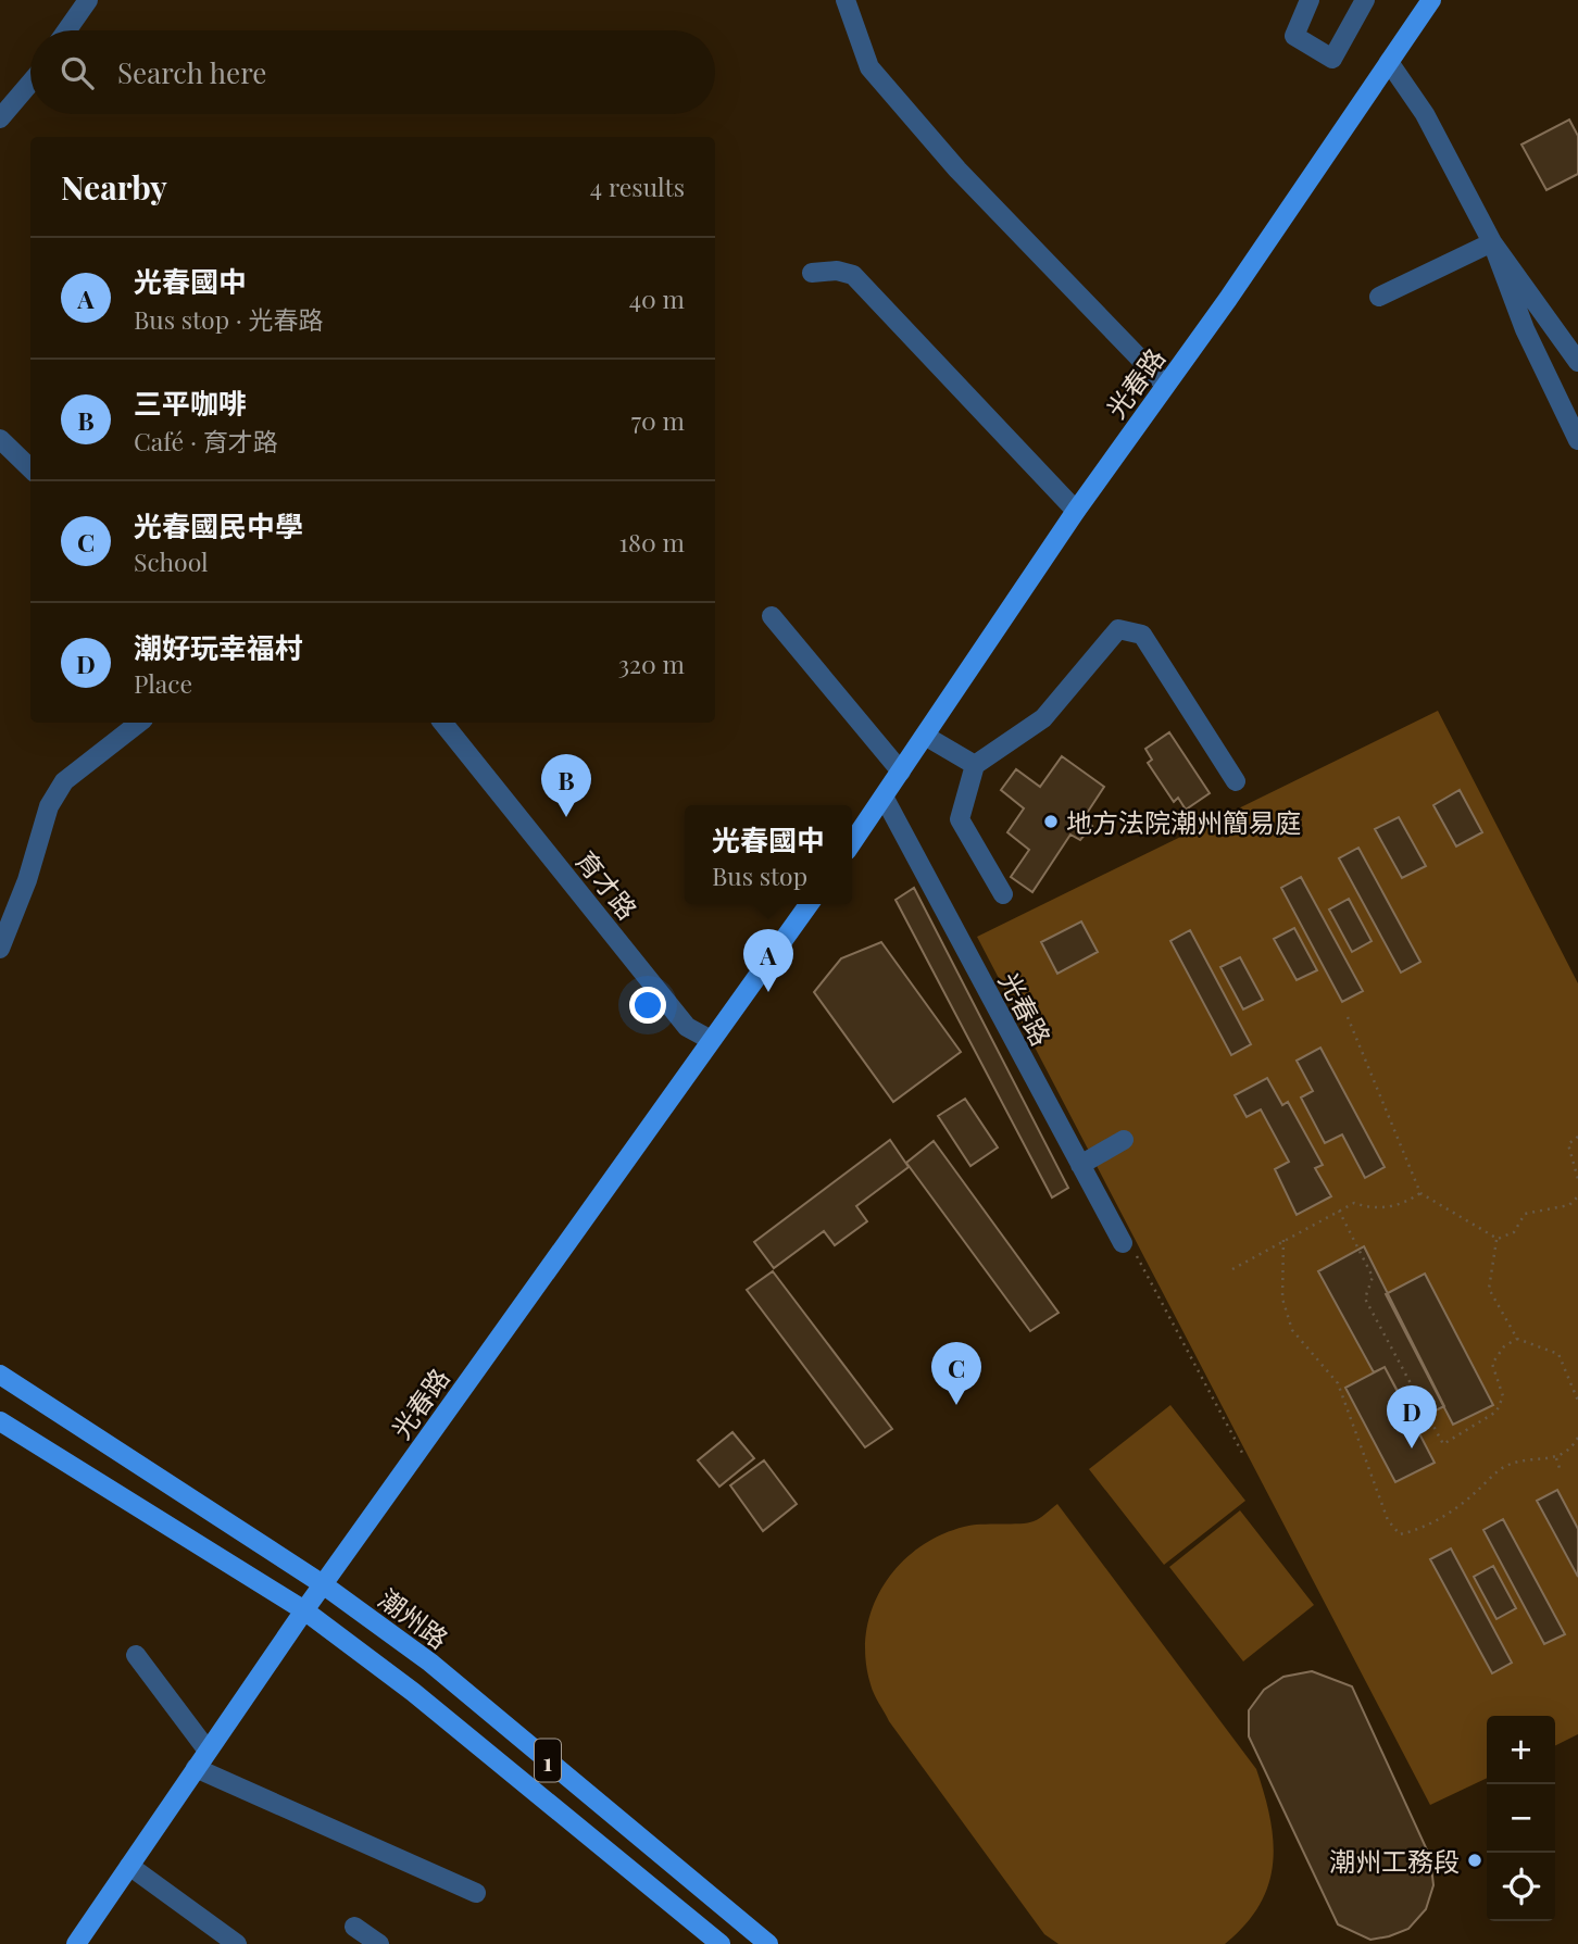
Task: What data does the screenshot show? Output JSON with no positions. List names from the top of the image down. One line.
{"streets":{"main road":["光春路","潮州路","1"],"street":["育才路"]},"crossings":[["光春路","育才路"],["光春路","潮州路"],["光春路","1"]],"places":["地方法院潮州簡易庭","潮州工務段"],"page":{"search":"Search here","heading":["Nearby","4 results"],"list":[{"mark":"A","name":"光春國中","note":"Bus stop · 光春路","value":"40 m"},{"mark":"B","name":"三平咖啡","note":"Café · 育才路","value":"70 m"},{"mark":"C","name":"光春國民中學","note":"School","value":"180 m"},{"mark":"D","name":"潮好玩幸福村","note":"Place","value":"320 m"}],"pins":["B","A","C","D"],"popup":["光春國中","Bus stop"],"map_buttons":["+","−"]}}
